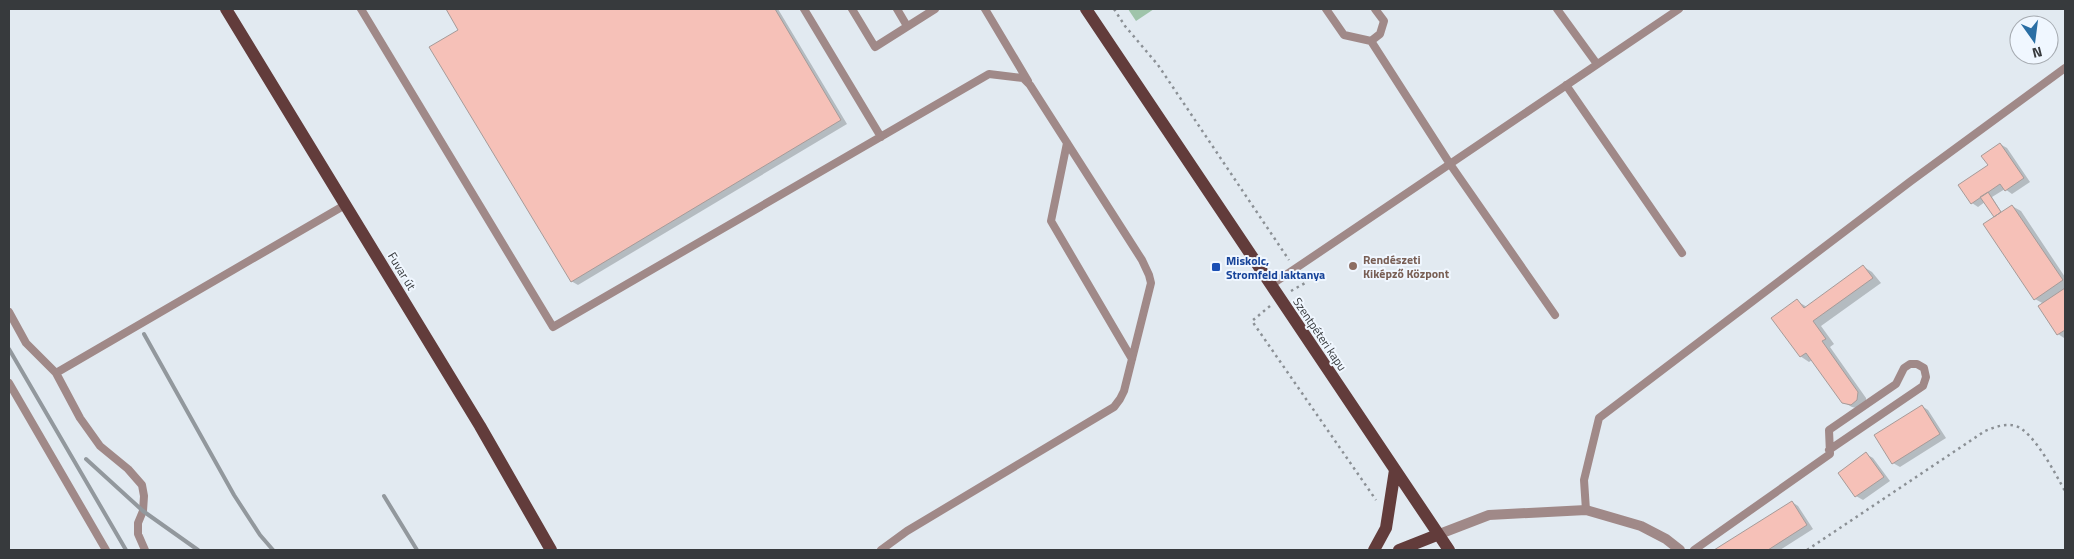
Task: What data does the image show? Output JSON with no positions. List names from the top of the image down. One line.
{"streets":{"main road":["Fuvar út","Szentpéteri kapu"]},"places":{"other":["Rendészeti Kiképző Központ"],"transit":["Miskolc, Stromfeld laktanya"]},"north":"bottom"}
